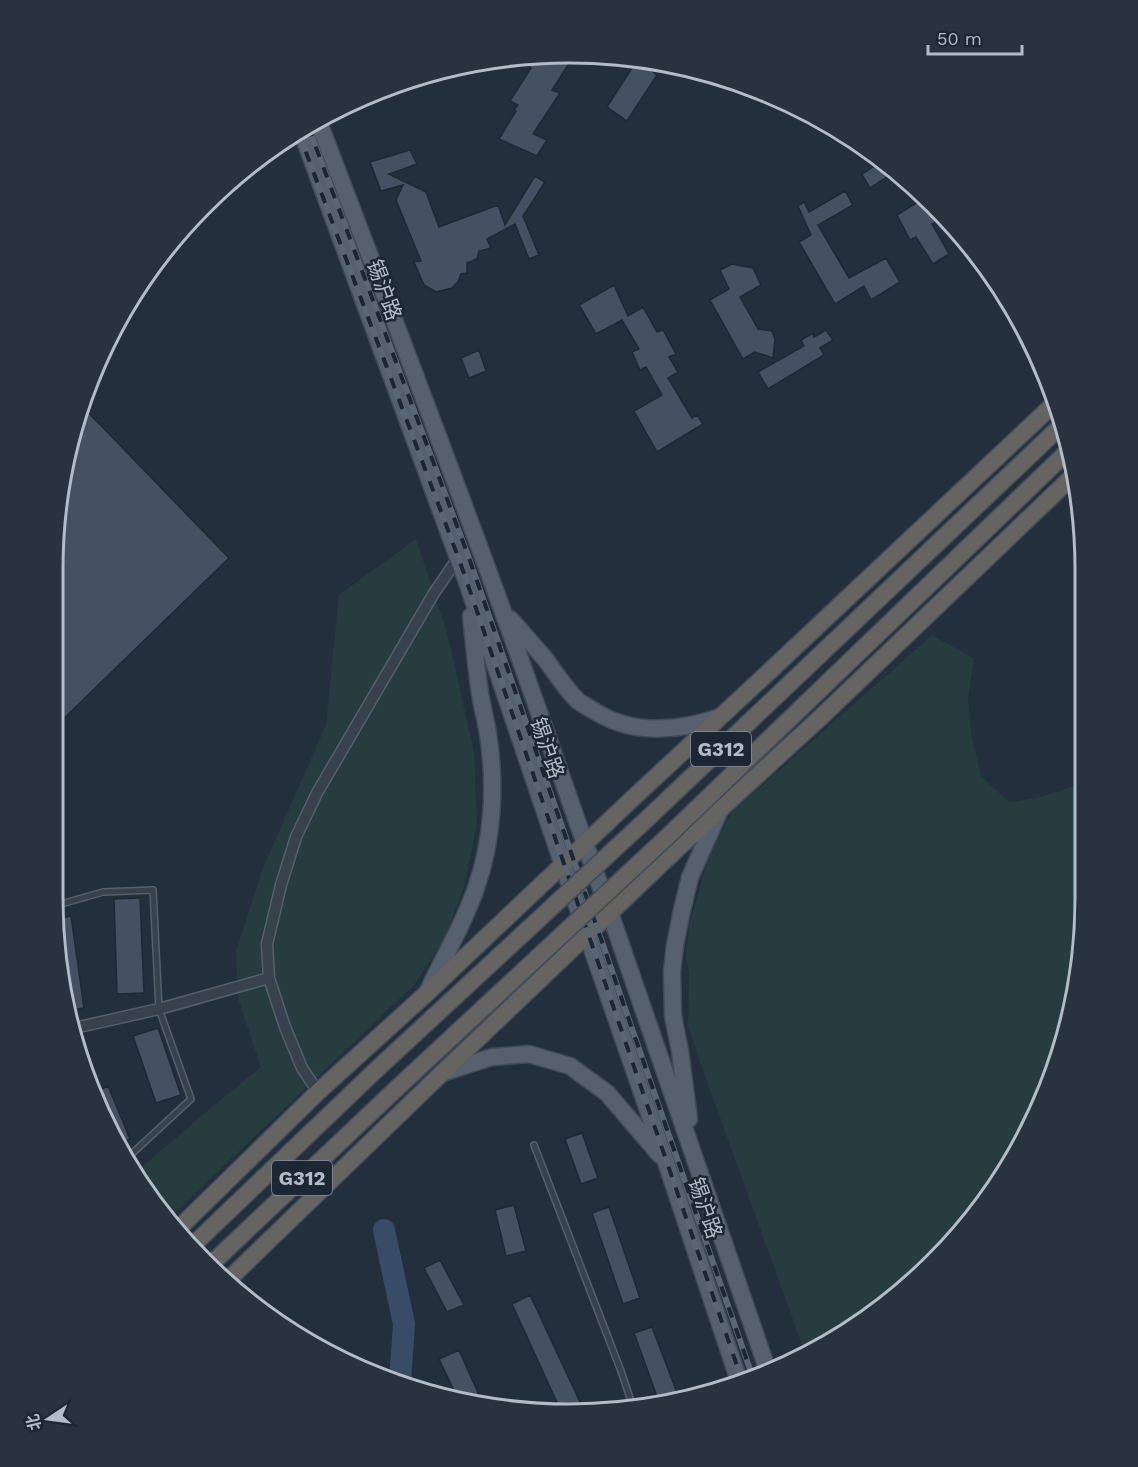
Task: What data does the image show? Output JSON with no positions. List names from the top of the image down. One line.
{"streets":{"highway":["G312"],"main road":["锡沪路"]},"scale_bar":"50 m","north":"left"}
